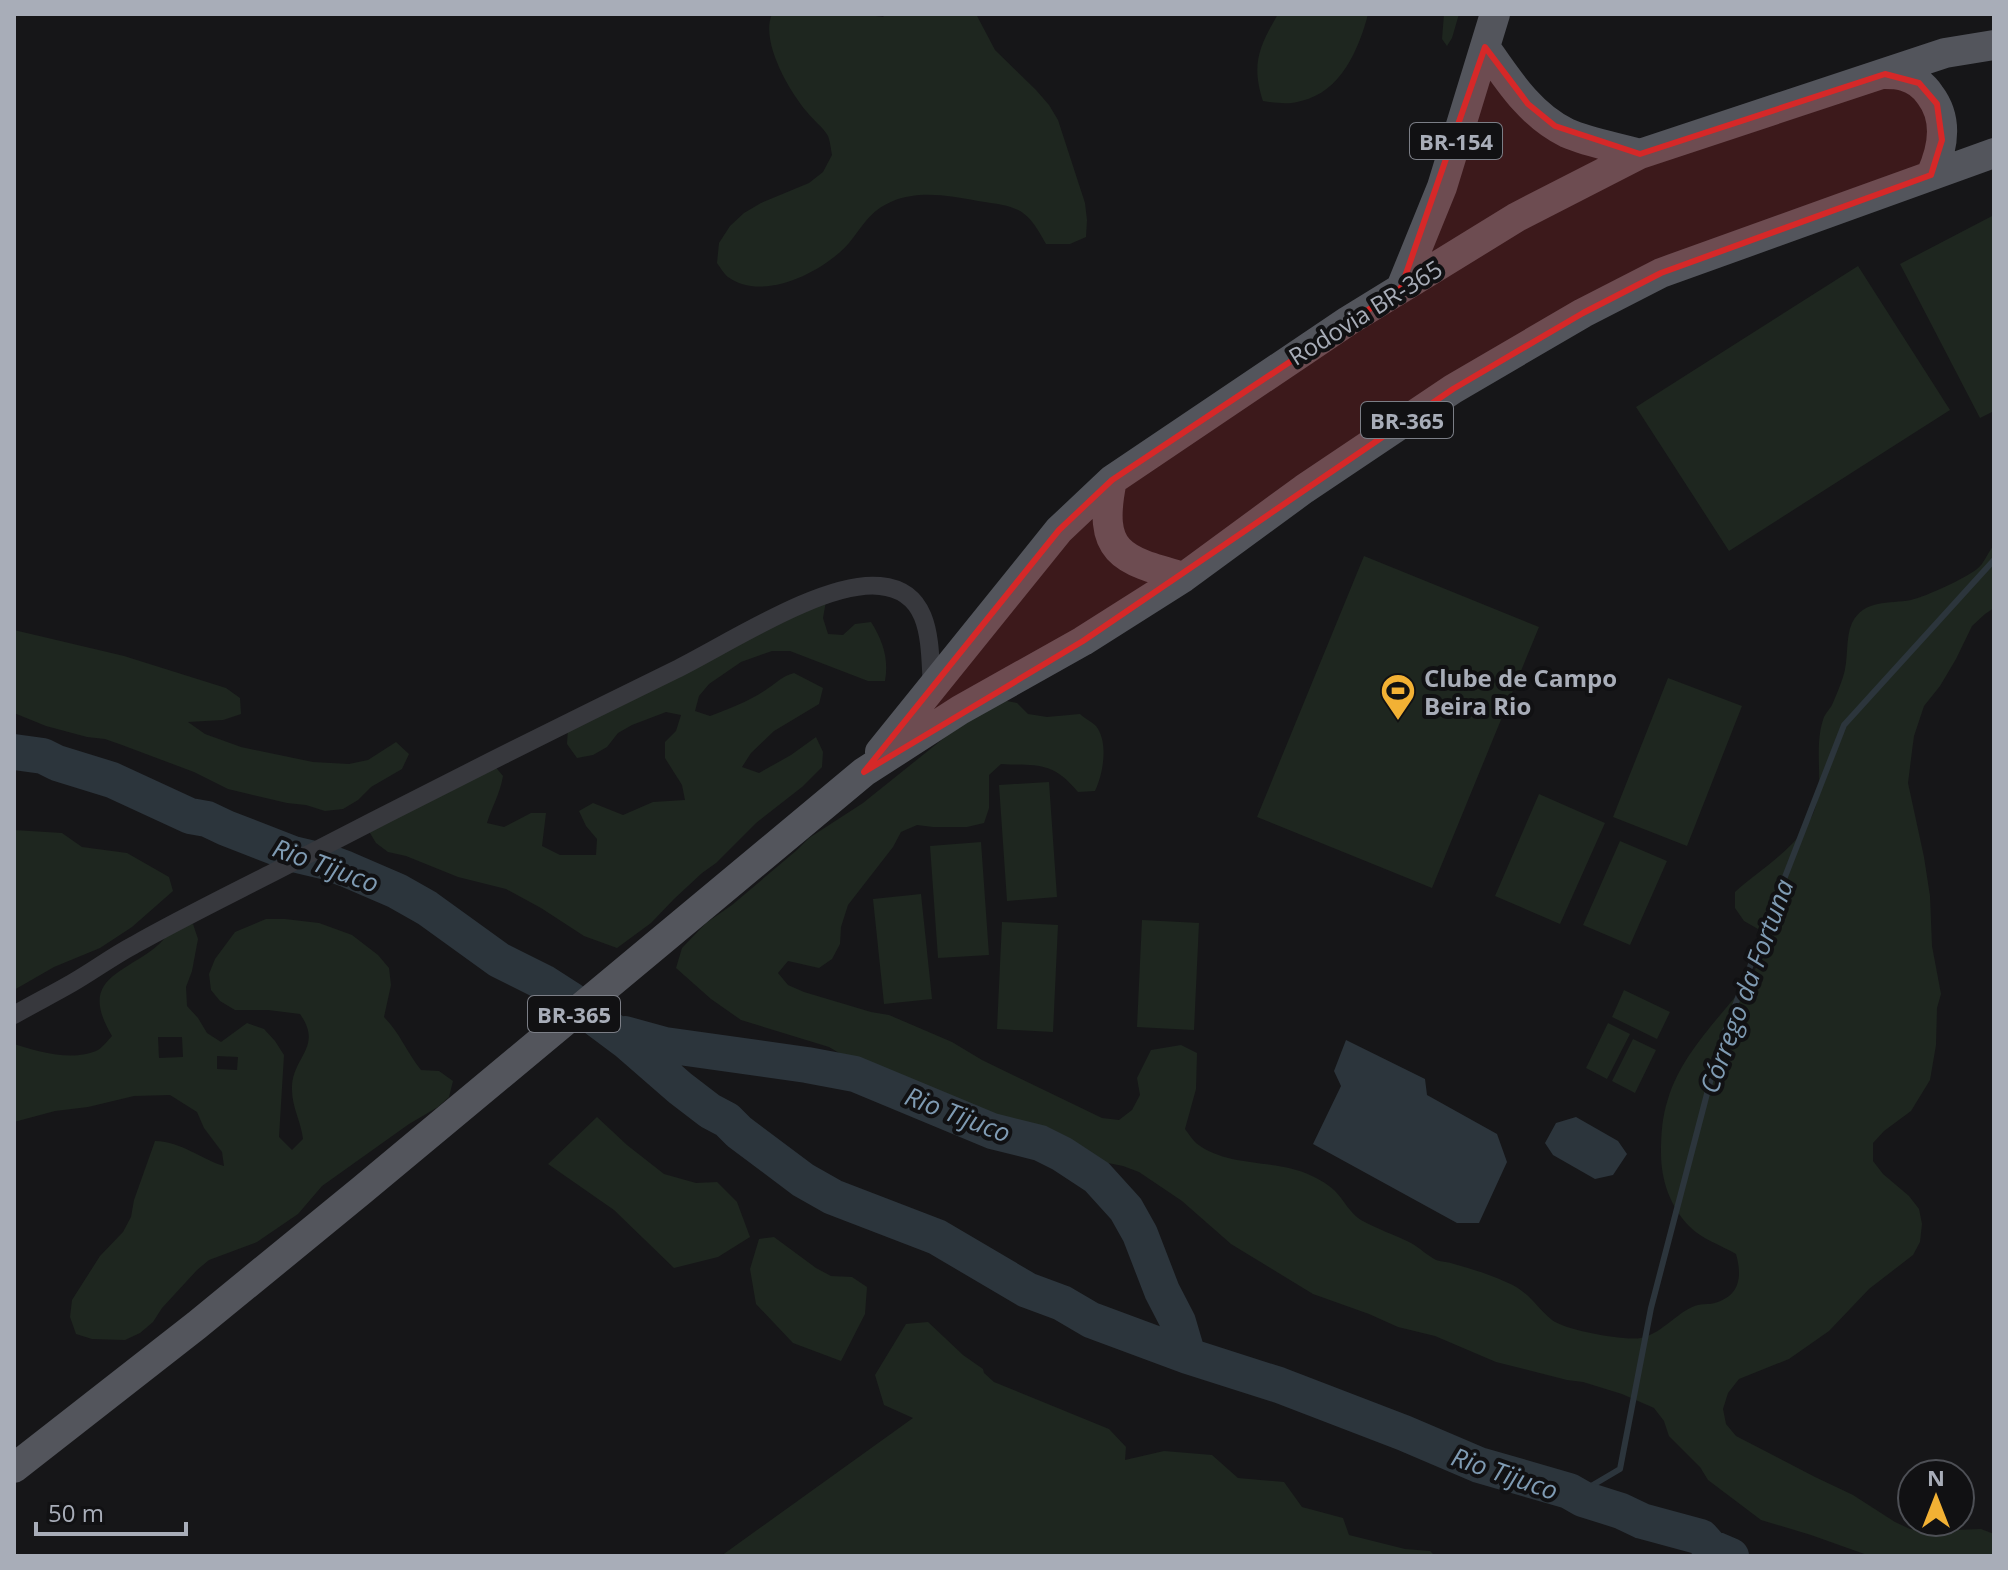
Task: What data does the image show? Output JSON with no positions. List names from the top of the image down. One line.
{"streets":{"main road":["BR-154","Rodovia BR-365","BR-365"]},"crossings":[["BR-154","Rodovia BR-365"]],"water":["Rio Tijuco","Córrego da Fortuna"],"places":{"sports":["Clube de Campo Beira Rio"]},"scale_bar":"50 m","north":"top"}
